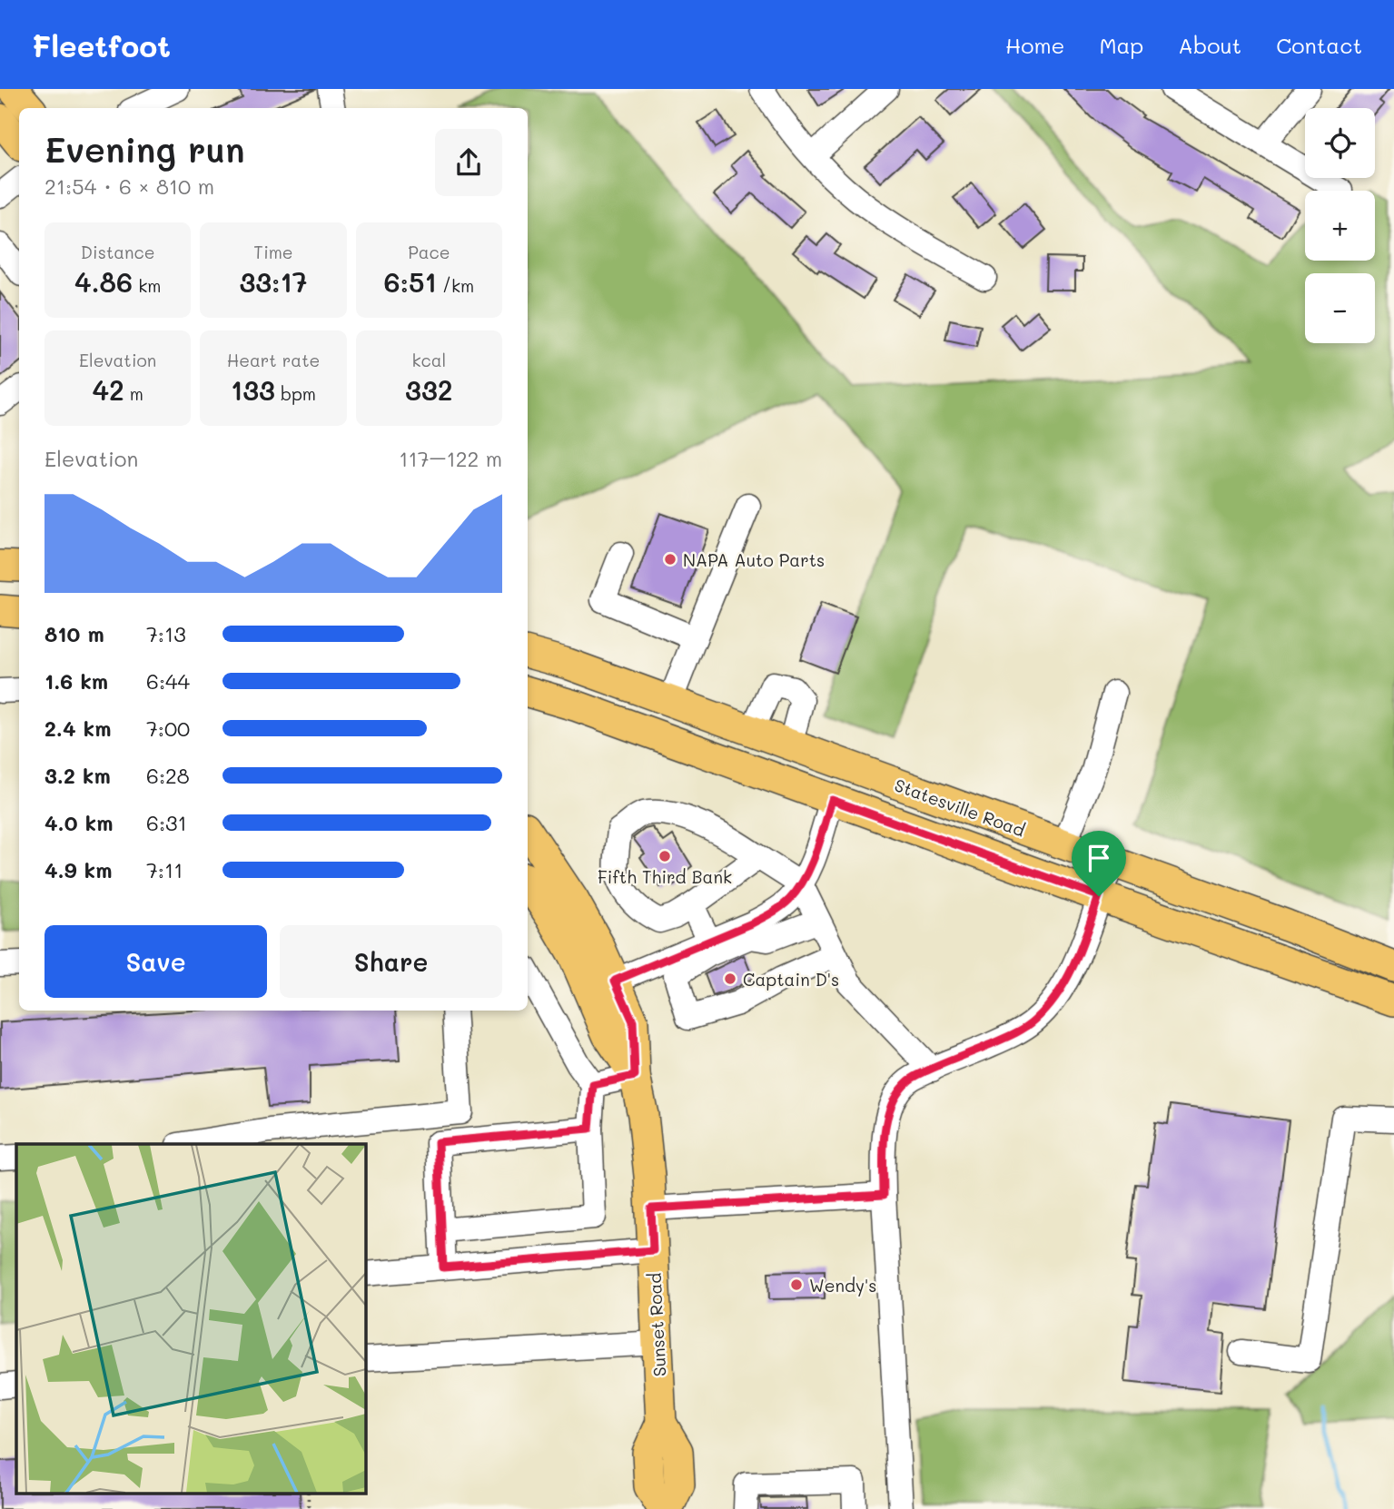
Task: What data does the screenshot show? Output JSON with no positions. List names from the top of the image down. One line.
{"streets":{"main road":["Statesville Road","Sunset Road"]},"places":["NAPA Auto Parts","Fifth Third Bank","Captain D's","Wendy's"],"page":{"header":"Fleetfoot","nav":["Home","Map","About","Contact"],"map_buttons":["+","−"],"heading":["Evening run","21:54 · 6 × 810 m"],"stats":[["Distance","4.86 km"],["Time","33:17"],["Pace","6:51 /km"],["Elevation","42 m"],["Heart rate","133 bpm"],["kcal","332"]],"chart":["Elevation","117–122 m"],"list":[{"name":"810 m","note":"7:13"},{"name":"1.6 km","note":"6:44"},{"name":"2.4 km","note":"7:00"},{"name":"3.2 km","note":"6:28"},{"name":"4.0 km","note":"6:31"},{"name":"4.9 km","note":"7:11"}],"buttons":["Save","Share"]}}
